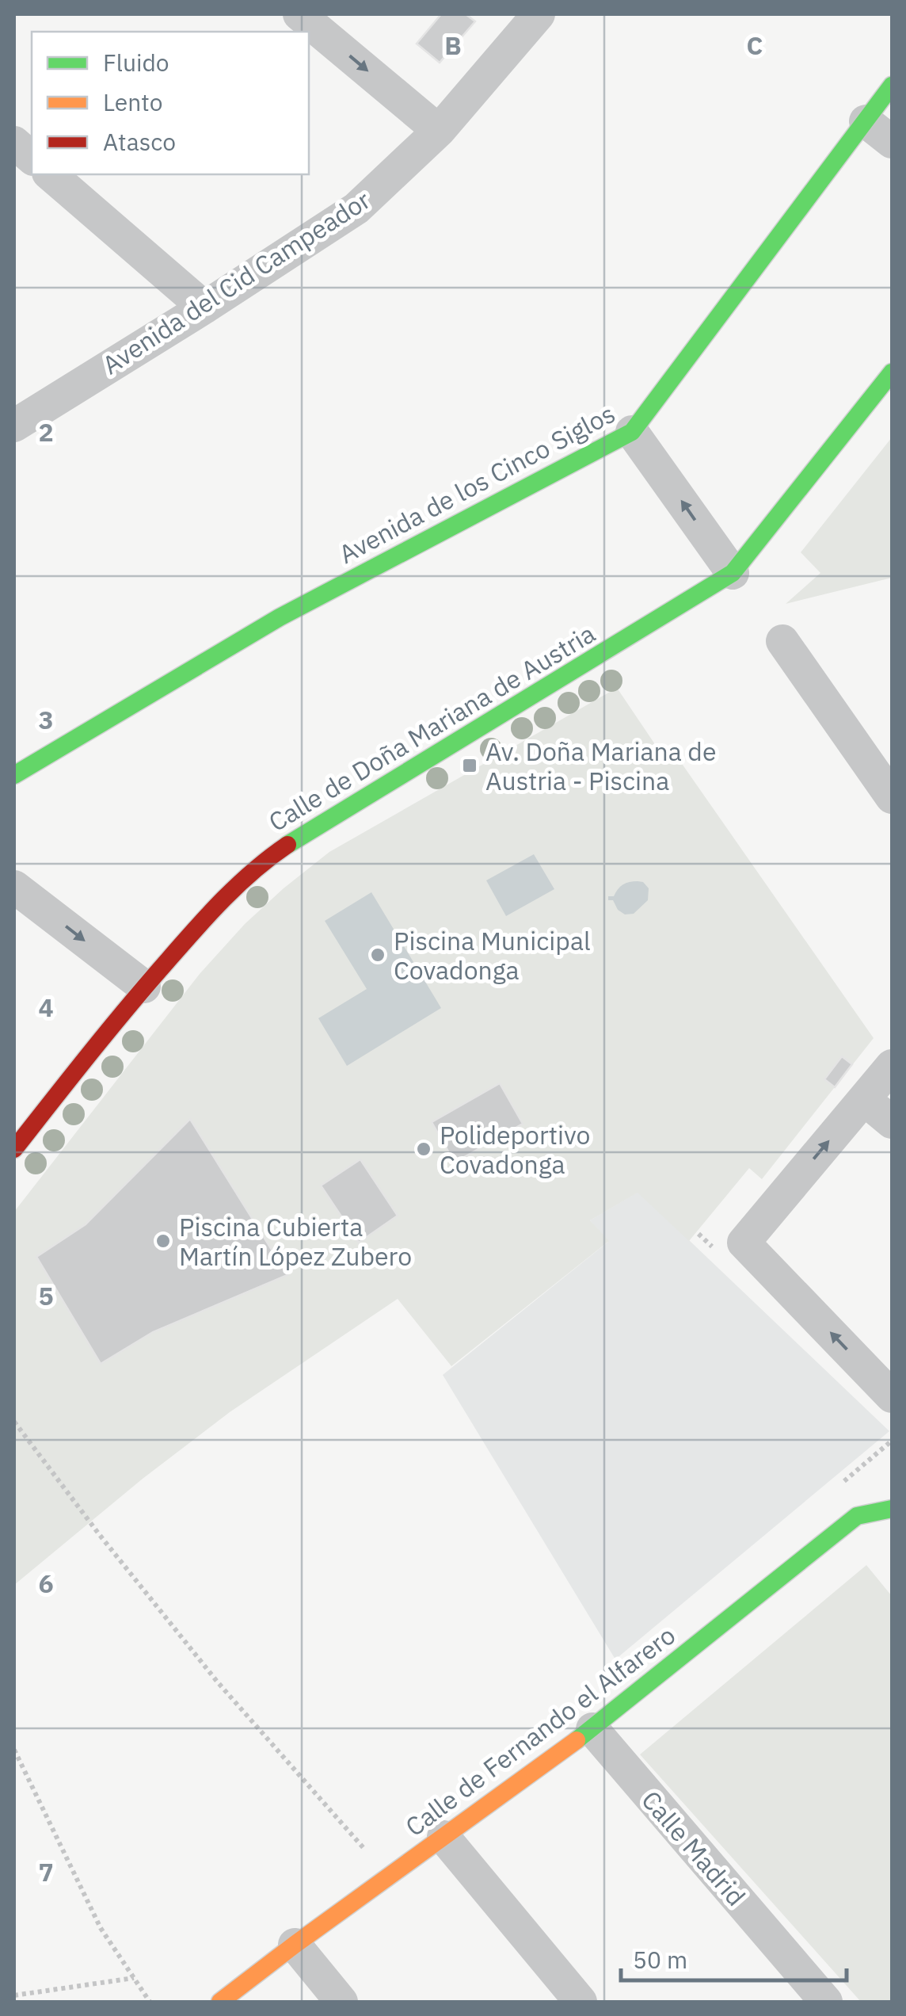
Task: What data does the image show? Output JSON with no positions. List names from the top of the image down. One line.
{"streets":{"street":["Avenida del Cid Campeador","Avenida de los Cinco Siglos","Calle de Doña Mariana de Austria","Calle de Fernando el Alfarero","Calle Madrid"]},"crossings":[["Calle de Fernando el Alfarero","Calle Madrid"]],"places":{"transit":["Av. Doña Mariana de Austria - Piscina"],"other":["Piscina Municipal Covadonga","Polideportivo Covadonga","Piscina Cubierta Martín López Zubero"]},"legend":["Fluido","Lento","Atasco"],"scale_bar":"50 m","grid":{"columns":["B","C"],"rows":["2","3","4","5","6","7"]}}
